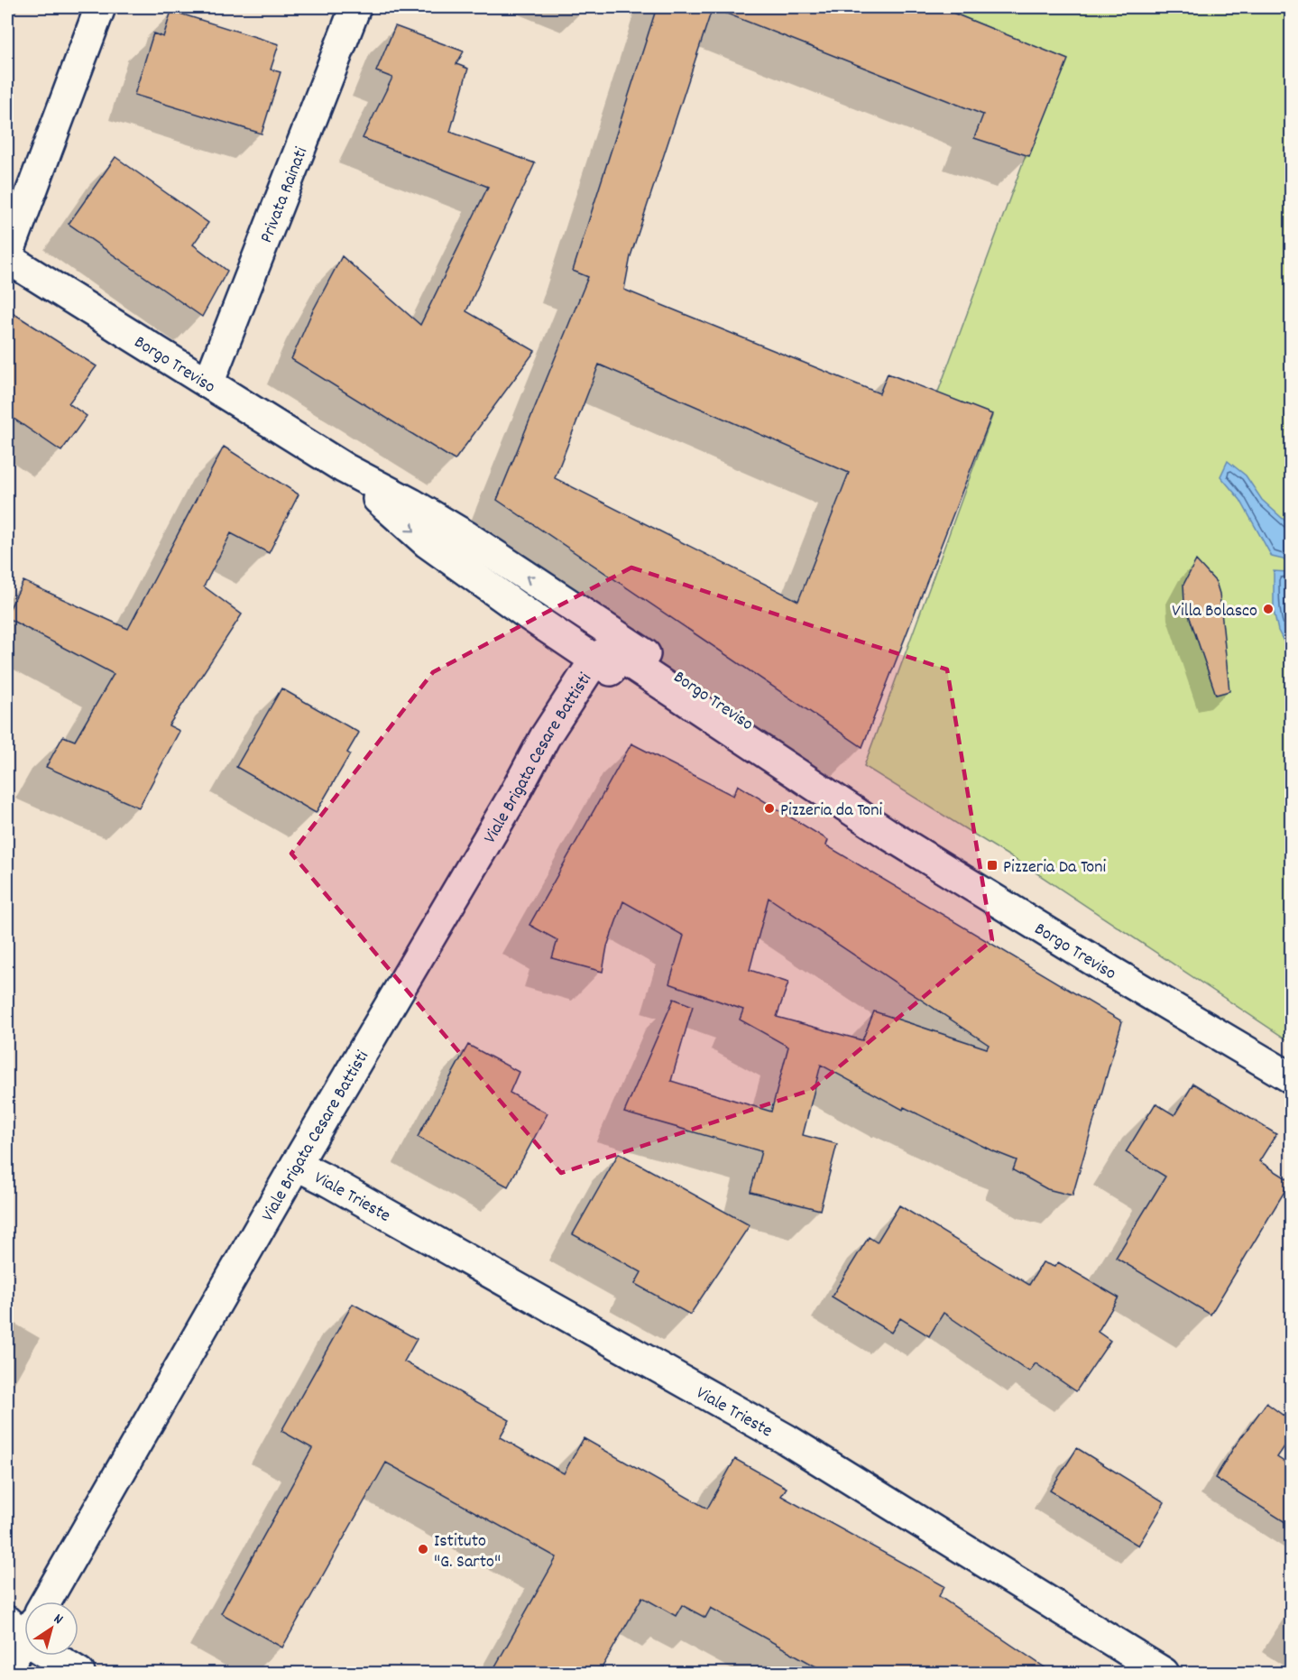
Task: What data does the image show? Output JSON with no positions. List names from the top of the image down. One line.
{"streets":{"street":["Privata Rainati","Borgo Treviso","Viale Brigata Cesare Battisti","Viale Trieste"]},"crossings":[["Privata Rainati","Borgo Treviso"],["Borgo Treviso","Viale Brigata Cesare Battisti"],["Viale Brigata Cesare Battisti","Viale Trieste"]],"places":{"other":["Villa Bolasco","Pizzeria da Toni","Istituto \"G. Sarto\""],"transit":["Pizzeria Da Toni"]},"north":"top right"}
